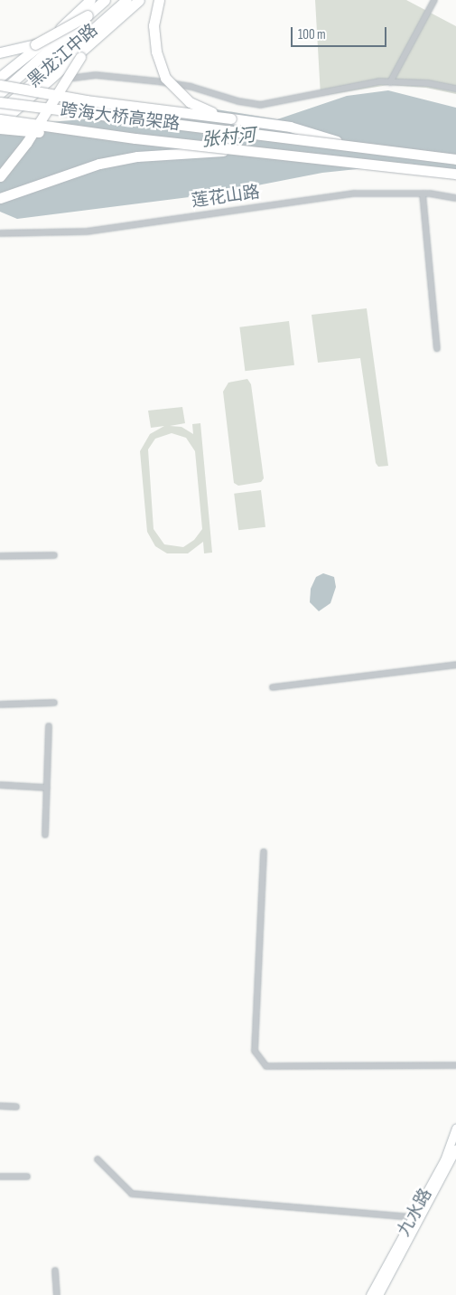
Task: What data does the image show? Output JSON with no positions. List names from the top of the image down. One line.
{"streets":{"highway":["黑龙江中路","跨海大桥高架路"],"main road":["九水路"],"street":["莲花山路"]},"water":["张村河"],"scale_bar":"100 m"}
